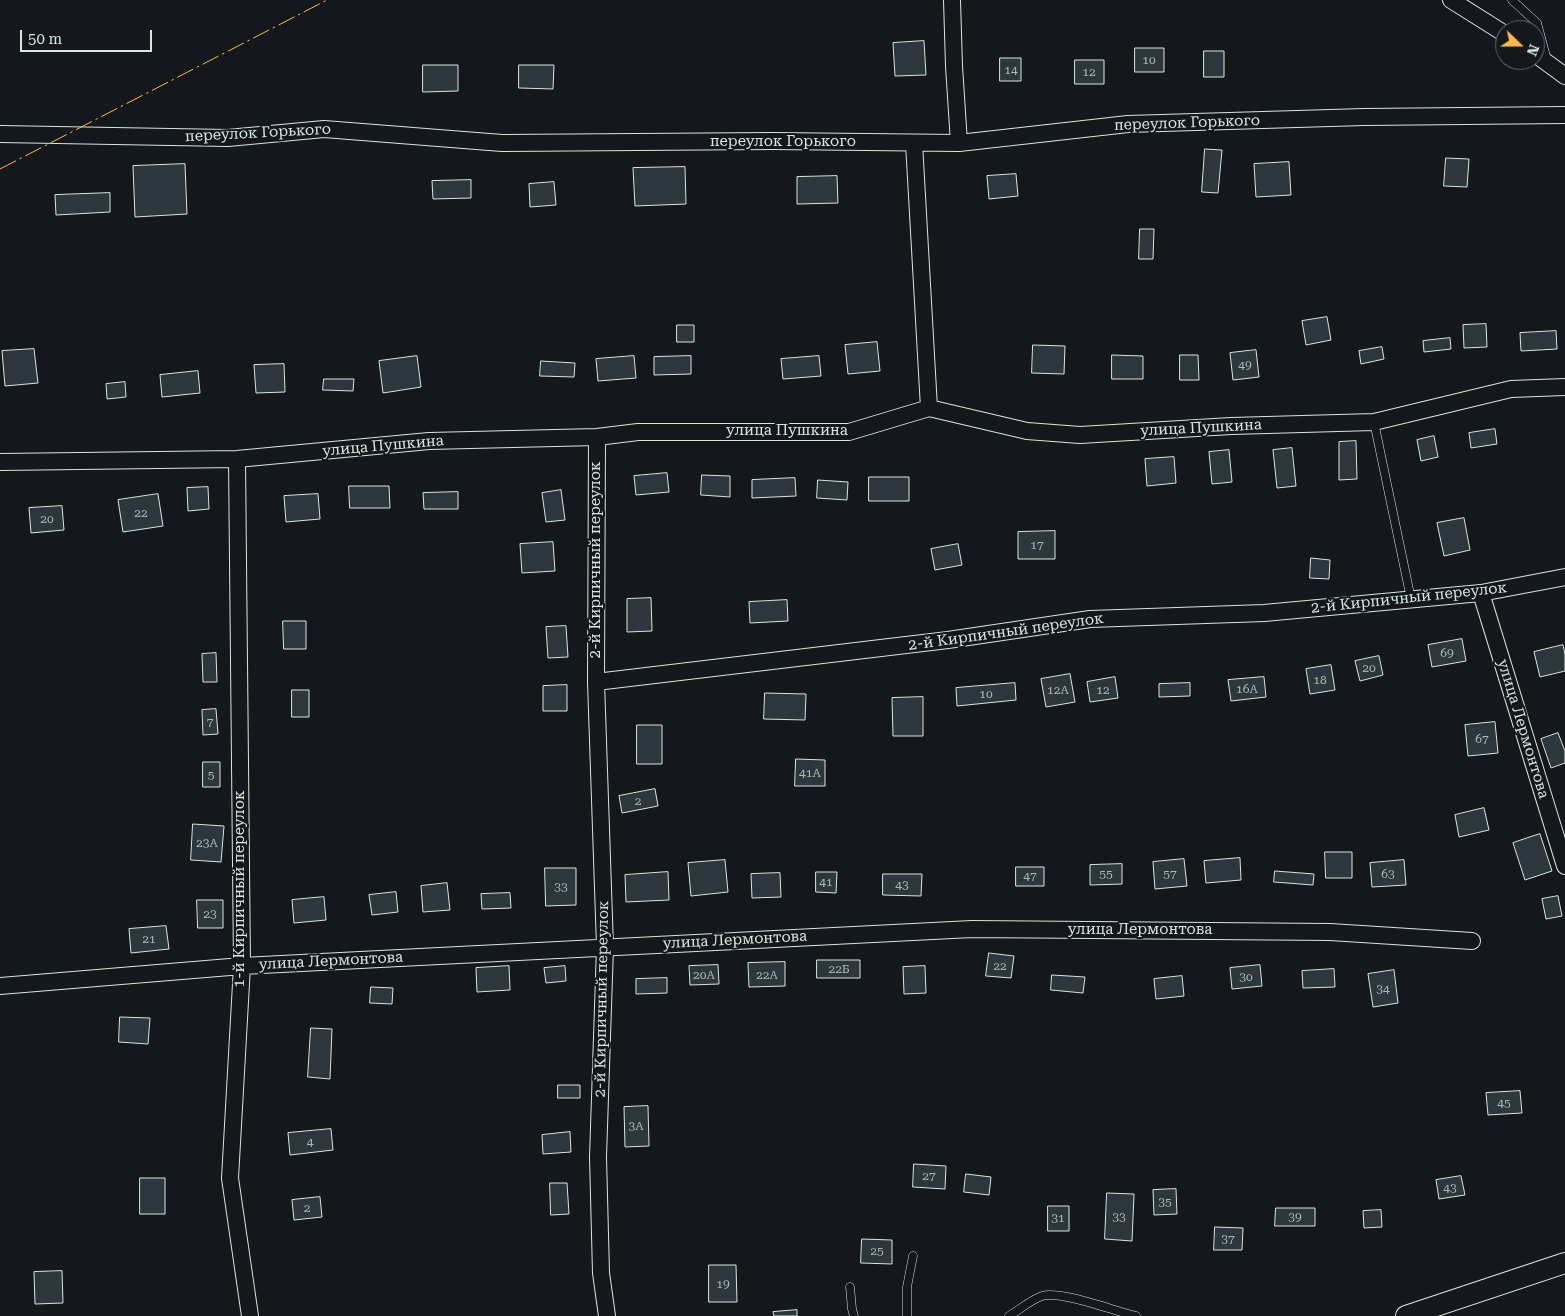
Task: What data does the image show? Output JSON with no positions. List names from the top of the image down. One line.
{"streets":{"street":["переулок Горького","улица Пушкина","2-й Кирпичный переулок","улица Лермонтова","1-й Кирпичный переулок"]},"crossings":[["улица Пушкина","2-й Кирпичный переулок"],["улица Пушкина","1-й Кирпичный переулок"],["2-й Кирпичный переулок","улица Лермонтова"],["улица Лермонтова","1-й Кирпичный переулок"]],"house_numbers":["10","14","12","49","22","20","17","69","20","18","16А","12А","12","10","7","67","41А","5","2","23А","55","57","63","47","41","43","33","23","21","22","22Б","20А","22А","30","34","45","3А","4","27","43","35","2","33","39","31","37","25","19"],"scale_bar":"50 m","north":"right"}
